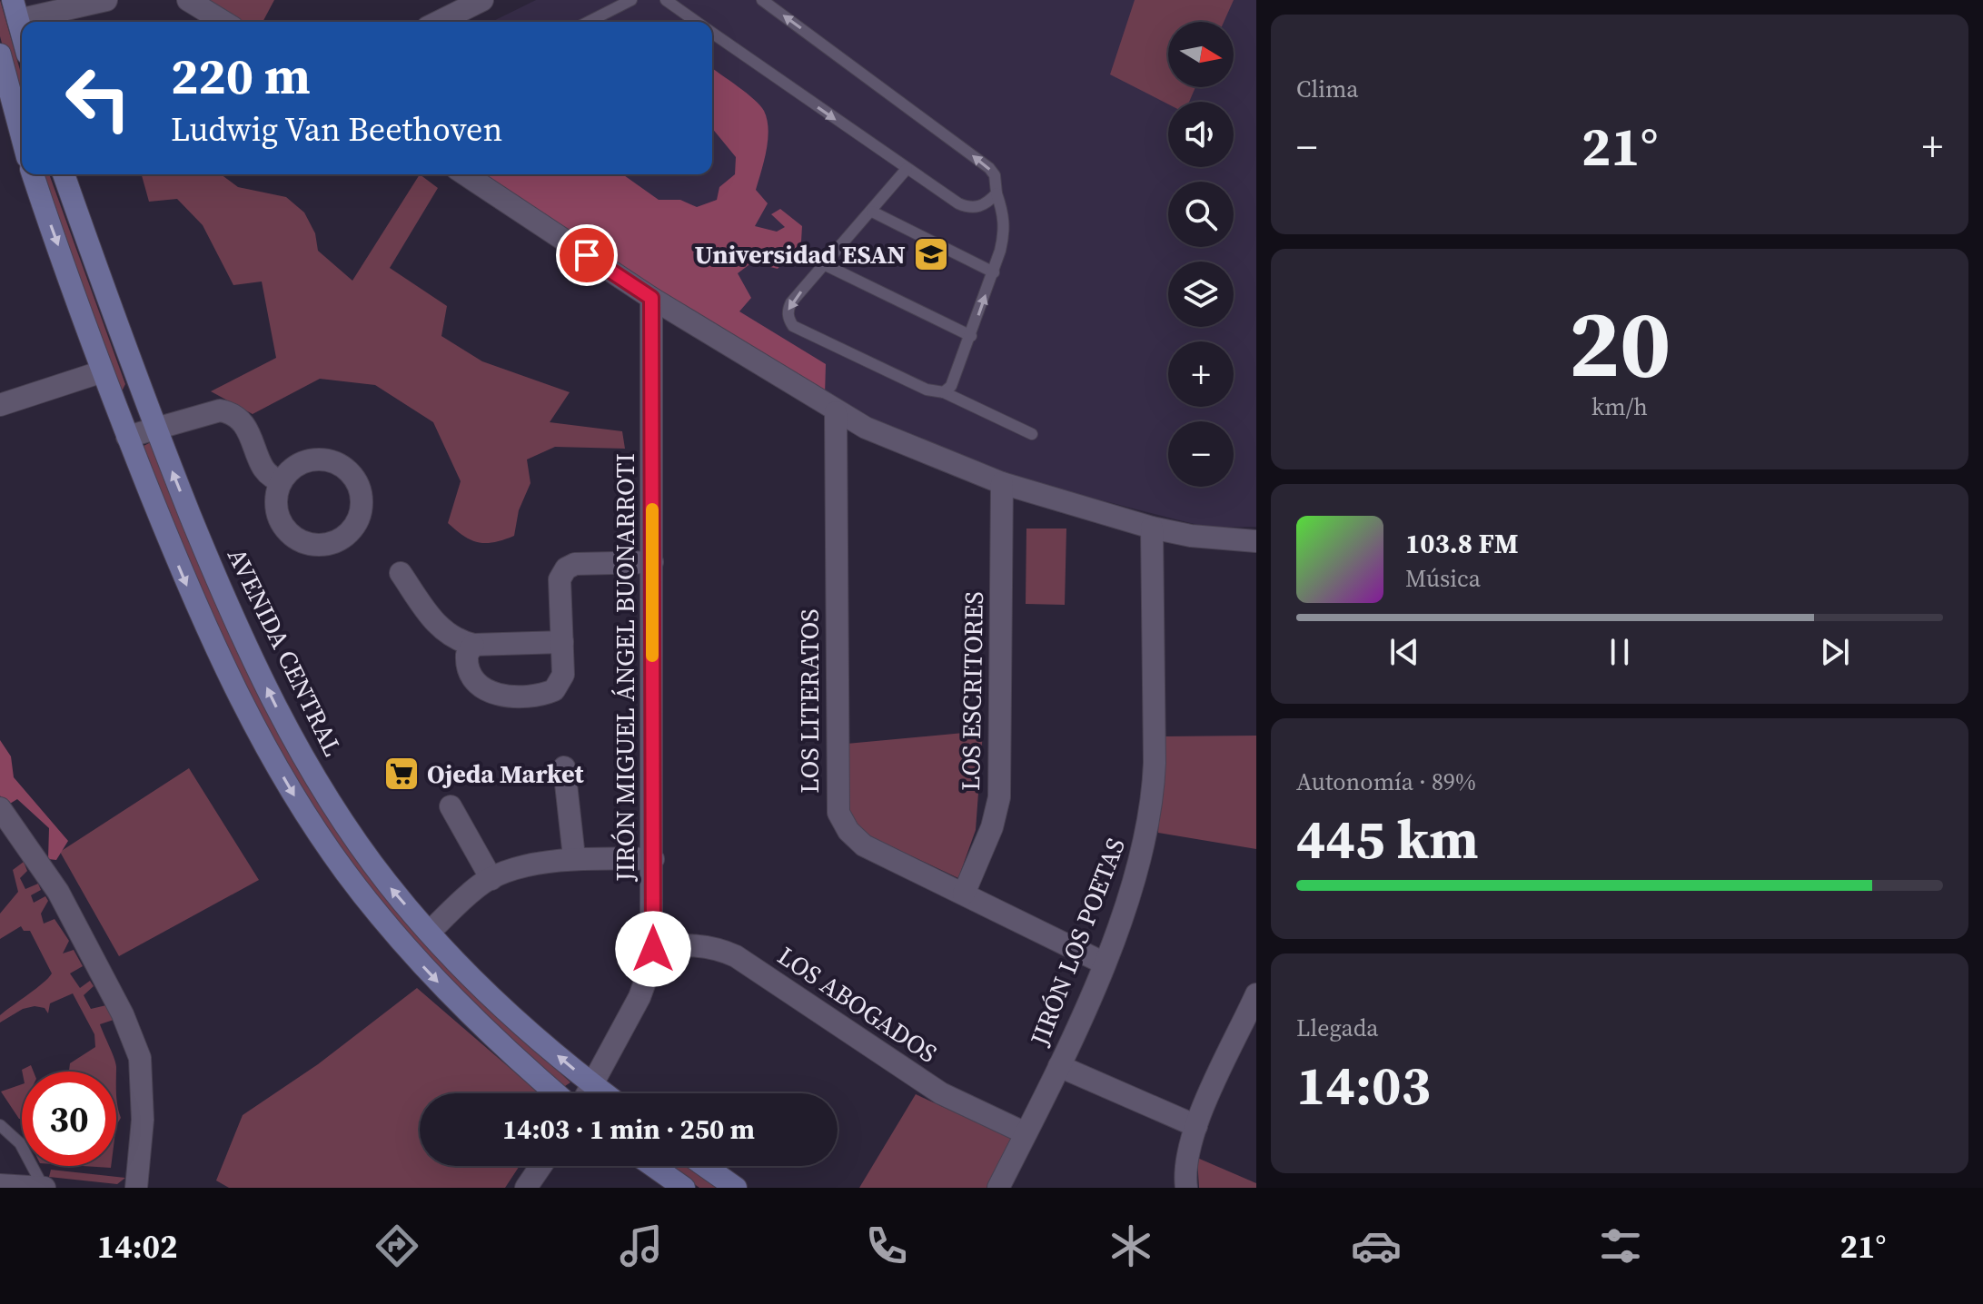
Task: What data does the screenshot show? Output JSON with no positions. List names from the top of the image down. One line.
{"streets":{"street":["AVENIDA CENTRAL","JIRÓN MIGUEL ÁNGEL BUONARROTI","LOS ESCRITORES","LOS LITERATOS","JIRÓN LOS POETAS","LOS ABOGADOS"]},"crossings":[["AVENIDA CENTRAL","JIRÓN MIGUEL ÁNGEL BUONARROTI"],["JIRÓN MIGUEL ÁNGEL BUONARROTI","LOS ABOGADOS"],["LOS ESCRITORES","LOS LITERATOS"],["LOS LITERATOS","JIRÓN LOS POETAS"],["JIRÓN LOS POETAS","LOS ABOGADOS"]],"places":{"school or university":["Universidad ESAN"],"supermarket":["Ojeda Market"]},"north":"right","page":{"tile":["Clima",["20","km/h"],["Autonomía · 89%","445 km"],["Llegada","14:03"]],"map_buttons":["+","−"],"turn":["220 m","Ludwig Van Beethoven"],"heat":["−","21°","+"],"song":["103.8 FM","Música"],"limit":"30","trip":"14:03 · 1 min · 250 m","tabs":["14:02","21°"]}}
